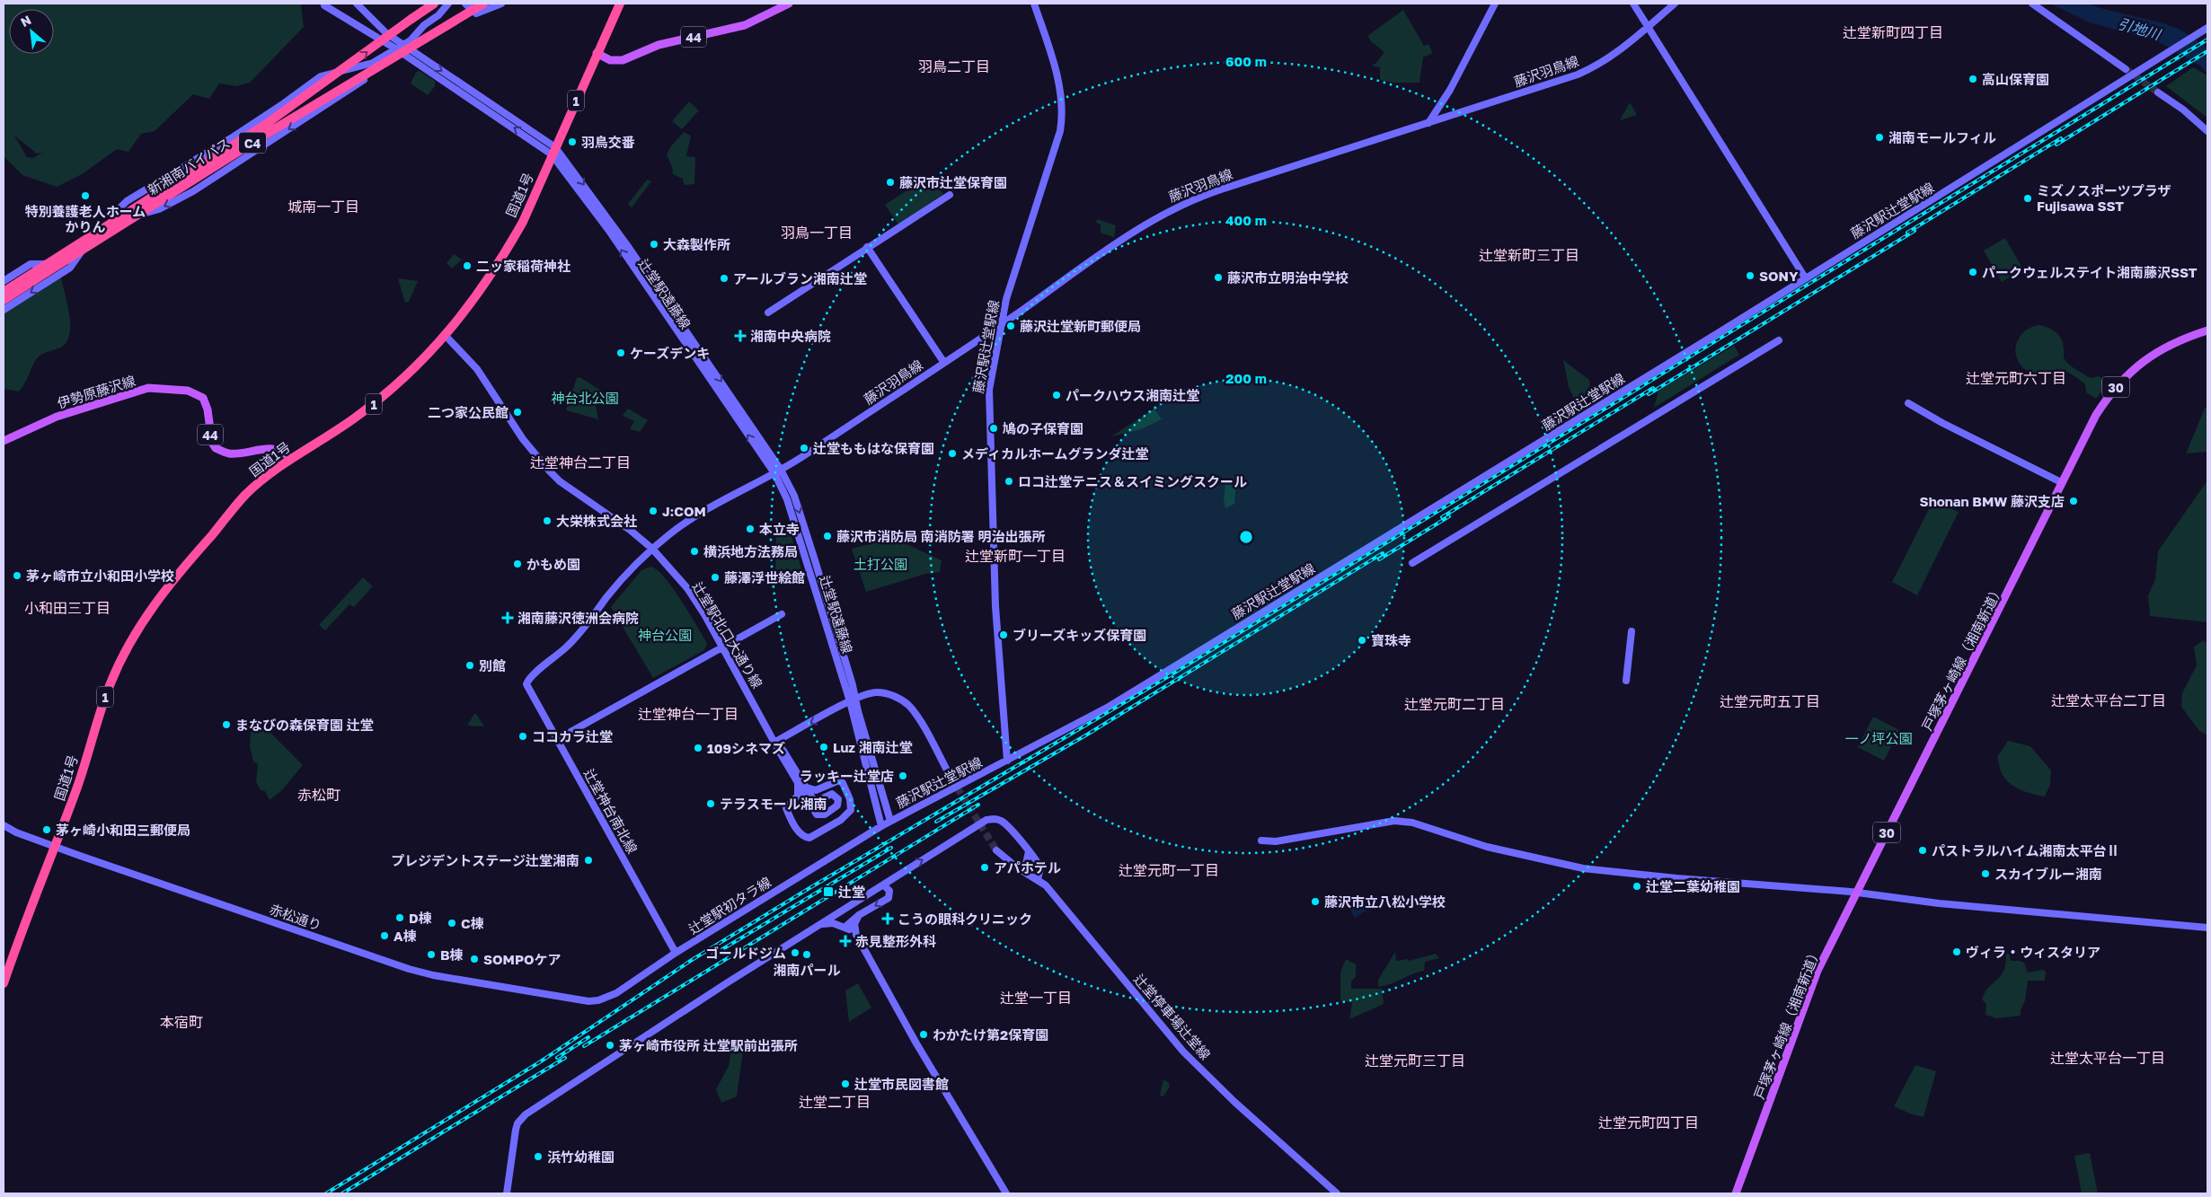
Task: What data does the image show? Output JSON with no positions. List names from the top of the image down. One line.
{"streets":{"highway":["1","C4","新湘南バイパス","国道1号"],"main road":["44","30","伊勢原藤沢線","戸塚茅ヶ崎線（湘南新道）"],"street":["藤沢羽鳥線","藤沢駅辻堂駅線","辻堂駅遠藤線","辻堂駅北口大通り線","辻堂神台南北線","辻堂駅初タラ線","赤松通り","辻堂停車場辻堂線"]},"crossings":[["44","国道1号"],["藤沢羽鳥線","藤沢駅辻堂駅線"],["藤沢羽鳥線","辻堂駅遠藤線"],["藤沢羽鳥線","辻堂駅北口大通り線"],["藤沢羽鳥線","辻堂神台南北線"],["国道1号","辻堂駅遠藤線"],["国道1号","伊勢原藤沢線"],["国道1号","辻堂駅北口大通り線"],["国道1号","赤松通り"],["藤沢駅辻堂駅線","辻堂駅初タラ線"],["辻堂神台南北線","辻堂駅初タラ線"],["辻堂駅初タラ線","赤松通り"]],"districts":["辻堂新町四丁目","羽鳥二丁目","城南一丁目","羽鳥一丁目","辻堂新町三丁目","辻堂元町六丁目","辻堂神台二丁目","辻堂新町一丁目","小和田三丁目","辻堂太平台二丁目","辻堂元町五丁目","辻堂元町二丁目","辻堂神台一丁目","赤松町","辻堂元町一丁目","辻堂一丁目","本宿町","辻堂太平台一丁目","辻堂元町三丁目","辻堂二丁目","辻堂元町四丁目"],"water":["引地川"],"parks":["神台北公園","土打公園","神台公園","一ノ坪公園"],"places":{"other":["高山保育園","湘南モールフィル","羽鳥交番","藤沢市辻堂保育園","特別養護老人ホーム かりん","ミズノスポーツプラザ Fujisawa SST","大森製作所","二ッ家稲荷神社","パークウェルステイト湘南藤沢SST","SONY","藤沢市立明治中学校","アールブラン湘南辻堂","藤沢辻堂新町郵便局","ケーズデンキ","パークハウス湘南辻堂","二つ家公民館","鳩の子保育園","辻堂ももはな保育園","メディカルホームグランダ辻堂","ロコ辻堂テニス＆スイミングスクール","Shonan BMW 藤沢支店","J:COM","大栄株式会社","本立寺","藤沢市消防局 南消防署 明治出張所","横浜地方法務局","かもめ園","茅ヶ崎市立小和田小学校","藤澤浮世絵館","ブリーズキッズ保育園","寶珠寺","別館","まなびの森保育園 辻堂","ココカラ辻堂","Luz 湘南辻堂","109シネマズ","ラッキー辻堂店","テラスモール湘南","茅ヶ崎小和田三郵便局","パストラルハイム湘南太平台Ⅱ","プレジデントステージ辻堂湘南","アパホテル","スカイブルー湘南","辻堂二葉幼稚園","藤沢市立八松小学校","D棟","C棟","A棟","ヴィラ・ウィスタリア","ゴールドジム","B棟","湘南パール","SOMPOケア","わかたけ第2保育園","茅ヶ崎市役所 辻堂駅前出張所","辻堂市民図書館","浜竹幼稚園"],"health":["湘南中央病院","湘南藤沢徳洲会病院","こうの眼科クリニック","赤見整形外科"],"transit":["辻堂"]},"north":"top left","rings":["600 m","400 m","200 m"]}
